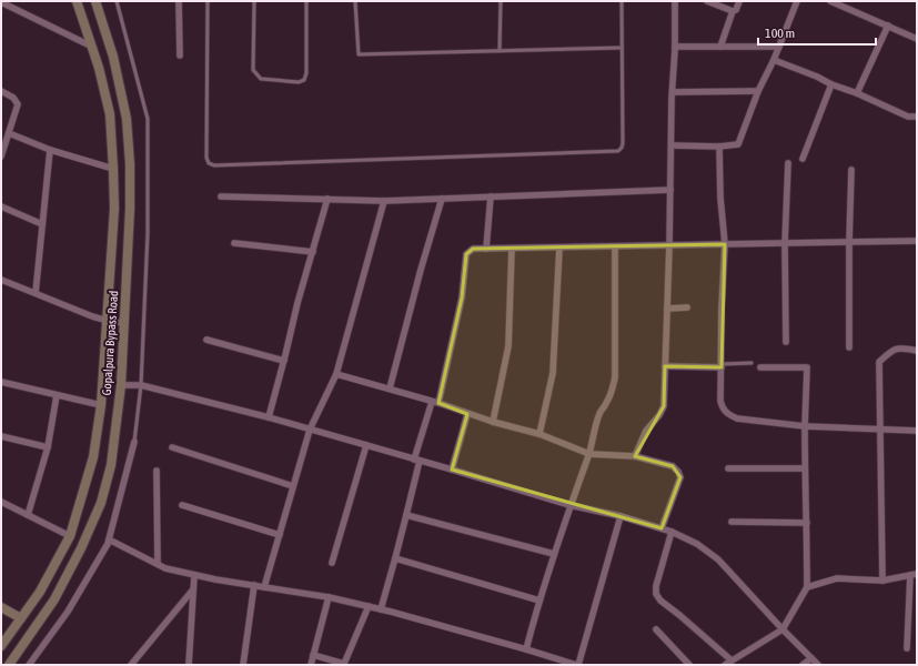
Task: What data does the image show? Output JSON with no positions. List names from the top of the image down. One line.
{"streets":{"street":["Gopalpura Bypass Road"]},"scale_bar":"100 m"}
